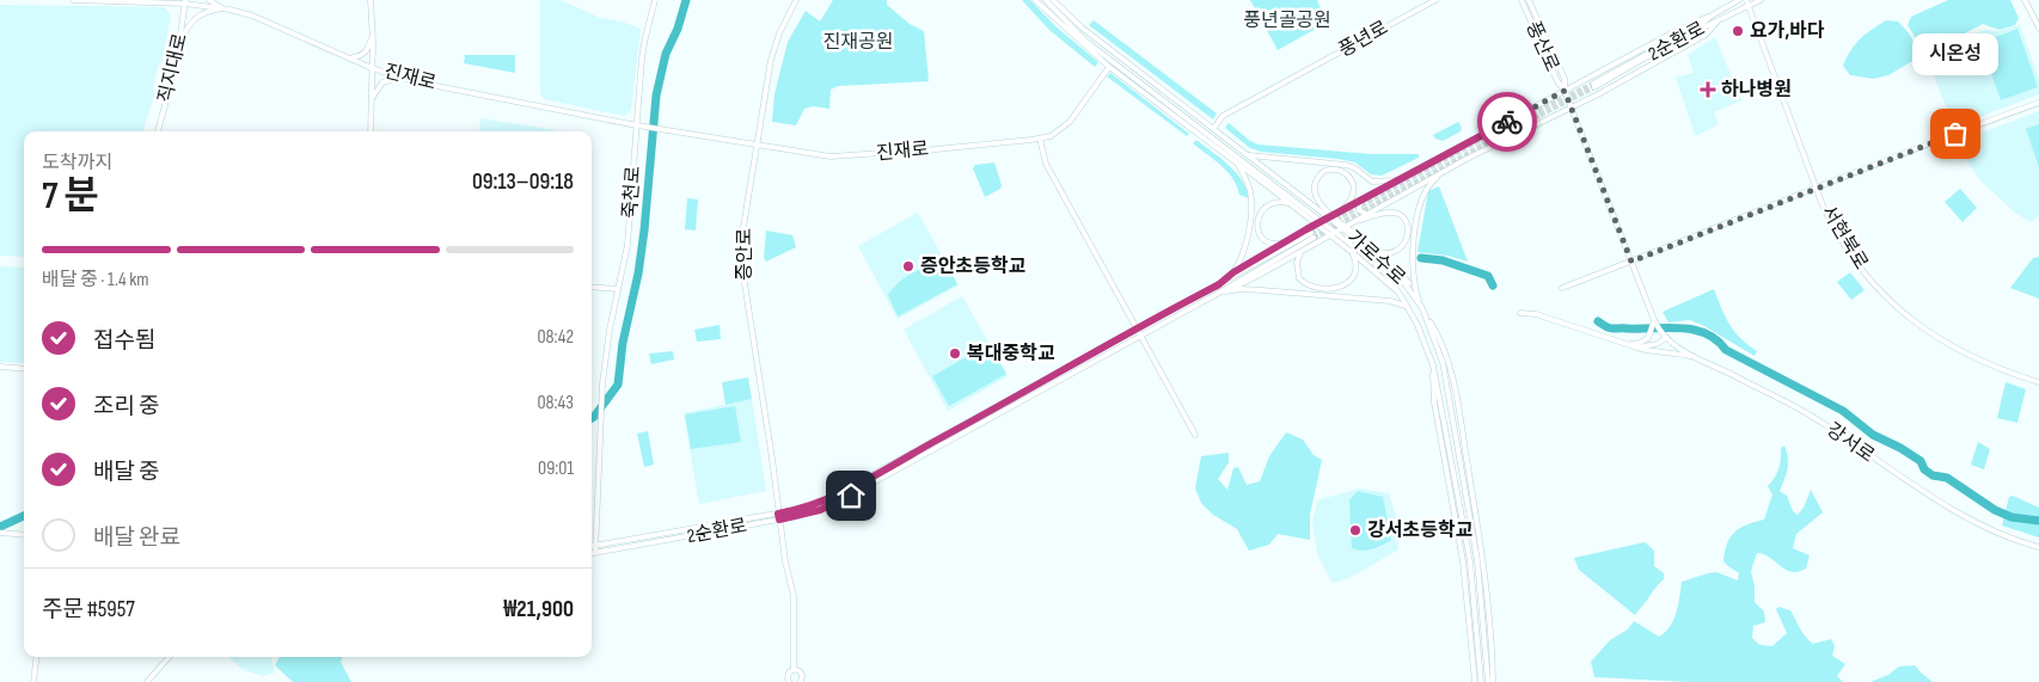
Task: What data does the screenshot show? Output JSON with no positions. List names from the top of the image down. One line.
{"streets":{"main road":["풍년로","2순환로","풍산로","직지대로","진재로","죽천로","서현북로","증안로","가로수로","강서로"]},"crossings":[["풍년로","가로수로"],["2순환로","죽천로"],["2순환로","서현북로"],["2순환로","증안로"],["2순환로","가로수로"],["직지대로","진재로"],["진재로","죽천로"],["진재로","증안로"],["진재로","가로수로"]],"parks":["풍년골공원","진재공원"],"places":{"other":["요가,바다","시온성","증안초등학교","복대중학교","강서초등학교"],"health":["하나병원"]},"page":{"bubble":"시온성","heading":["7 분","도착까지","09:13–09:18"],"panel":["주문 #5957","₩21,900"],"bar":"배달 중 · 1.4 km","list":[["접수됨","08:42"],["조리 중","08:43"],["배달 중","09:01"],"배달 완료"]}}
